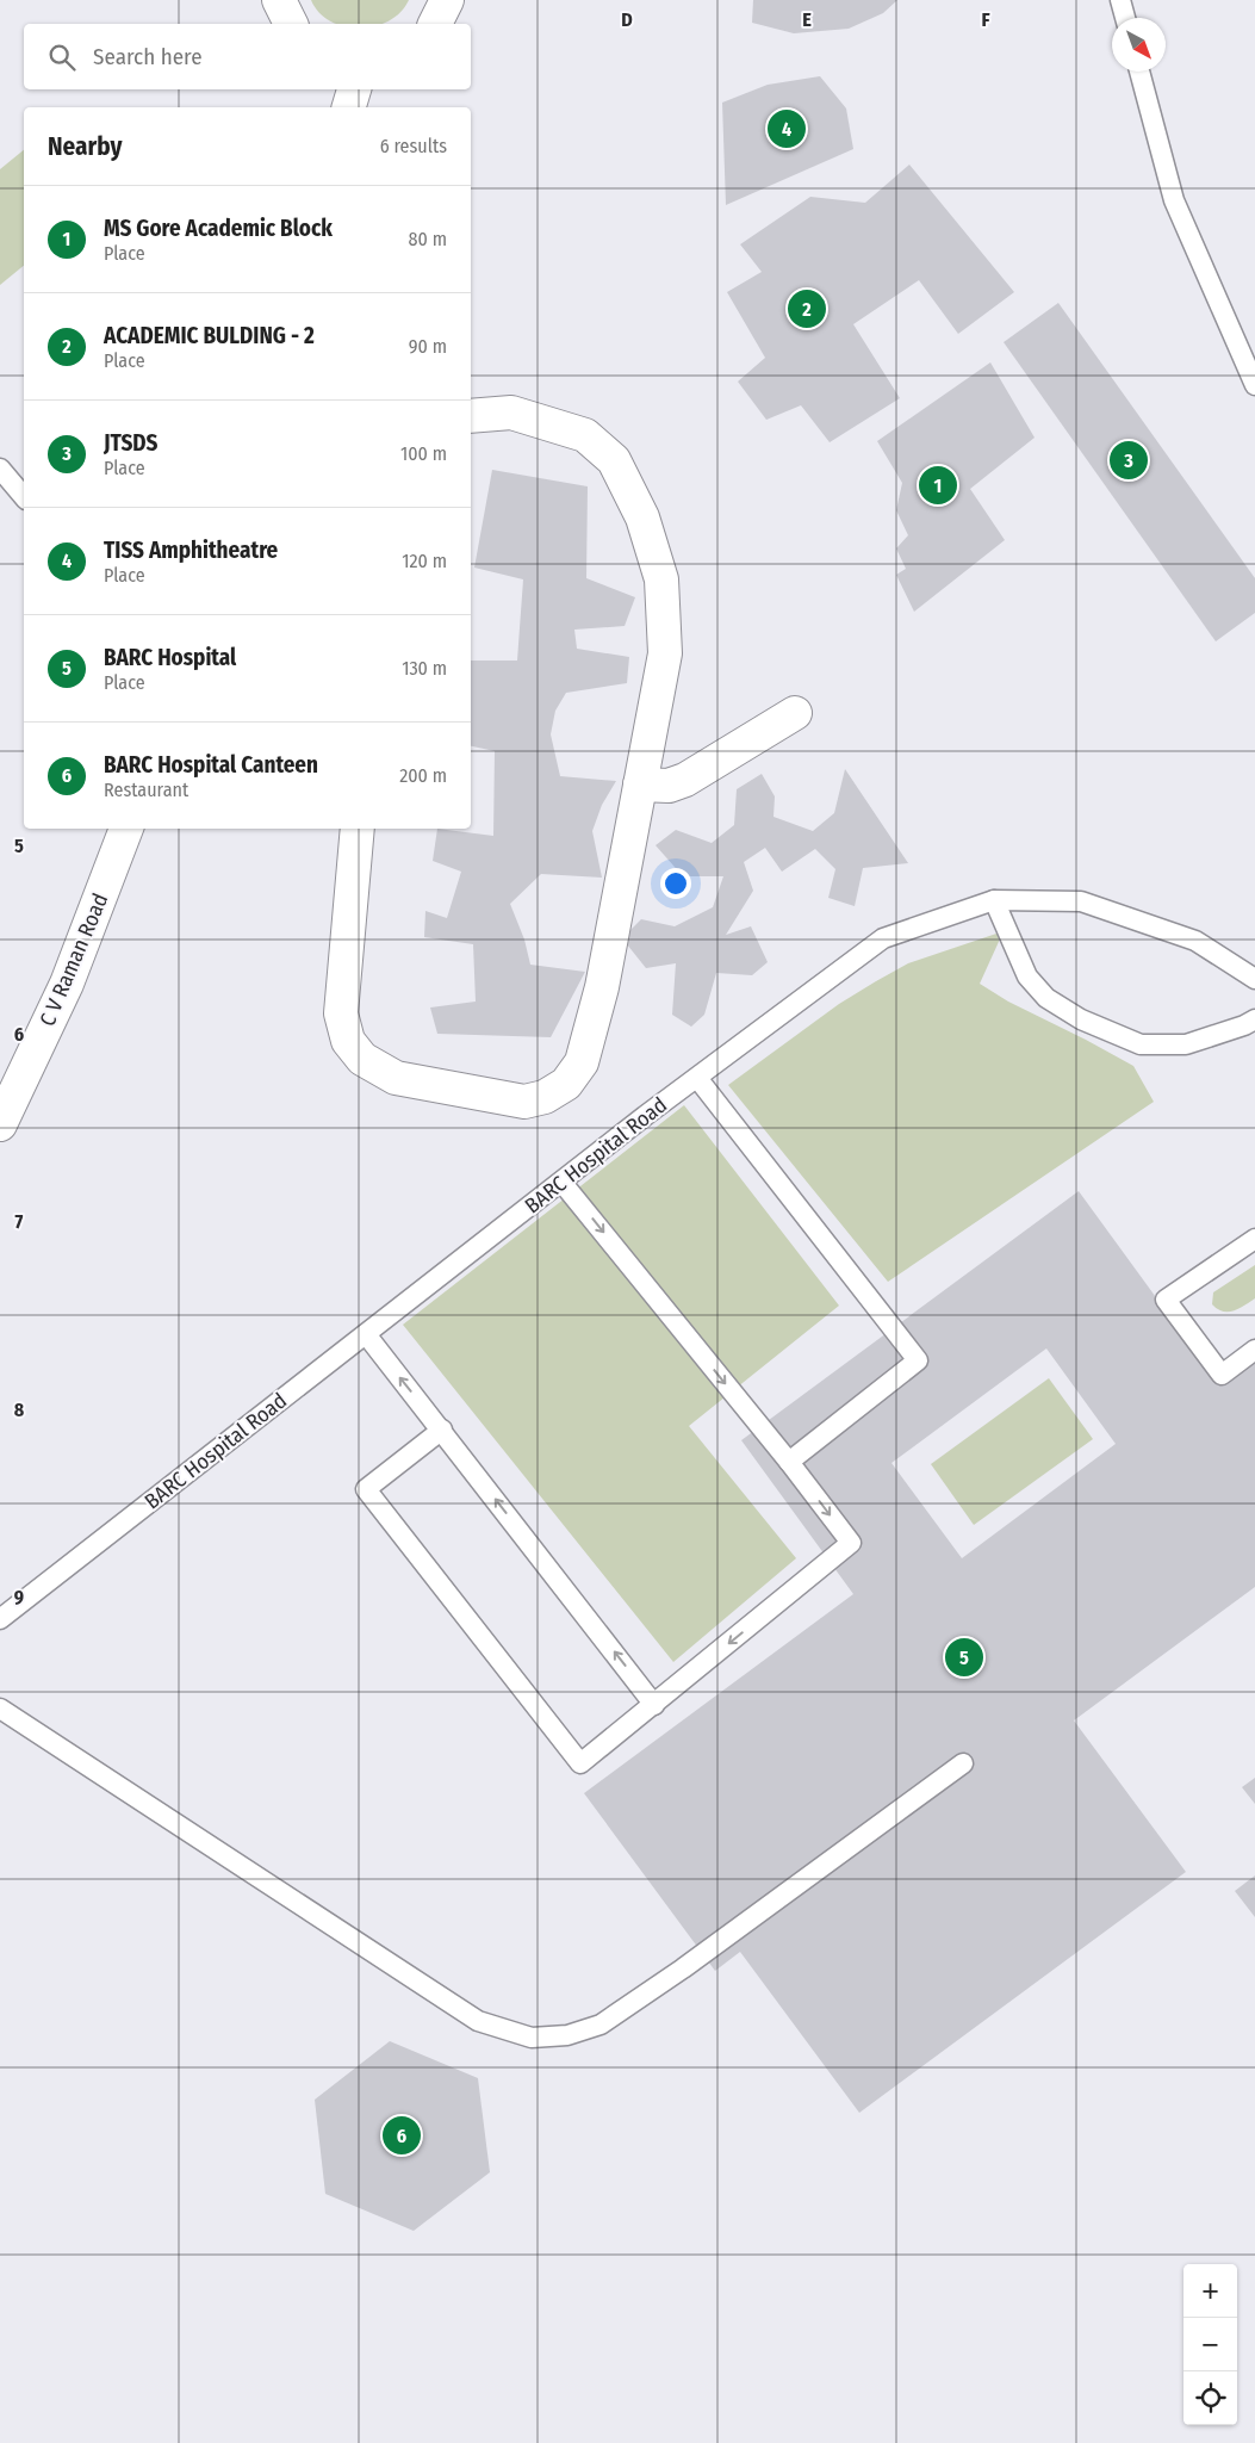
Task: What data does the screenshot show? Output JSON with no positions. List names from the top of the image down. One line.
{"streets":{"street":["C V Raman Road"],"lane":["BARC Hospital Road"]},"north":"bottom right","page":{"search":"Search here","pins":["4","2","3","1","5","6"],"heading":["Nearby","6 results"],"list":[{"mark":"1","name":"MS Gore Academic Block","note":"Place","value":"80 m"},{"mark":"2","name":"ACADEMIC BULDING - 2","note":"Place","value":"90 m"},{"mark":"3","name":"JTSDS","note":"Place","value":"100 m"},{"mark":"4","name":"TISS Amphitheatre","note":"Place","value":"120 m"},{"mark":"5","name":"BARC Hospital","note":"Place","value":"130 m"},{"mark":"6","name":"BARC Hospital Canteen","note":"Restaurant","value":"200 m"}],"map_buttons":["+","−"]},"grid":{"columns":["D","E","F"],"rows":["5","6","7","8","9"]}}
